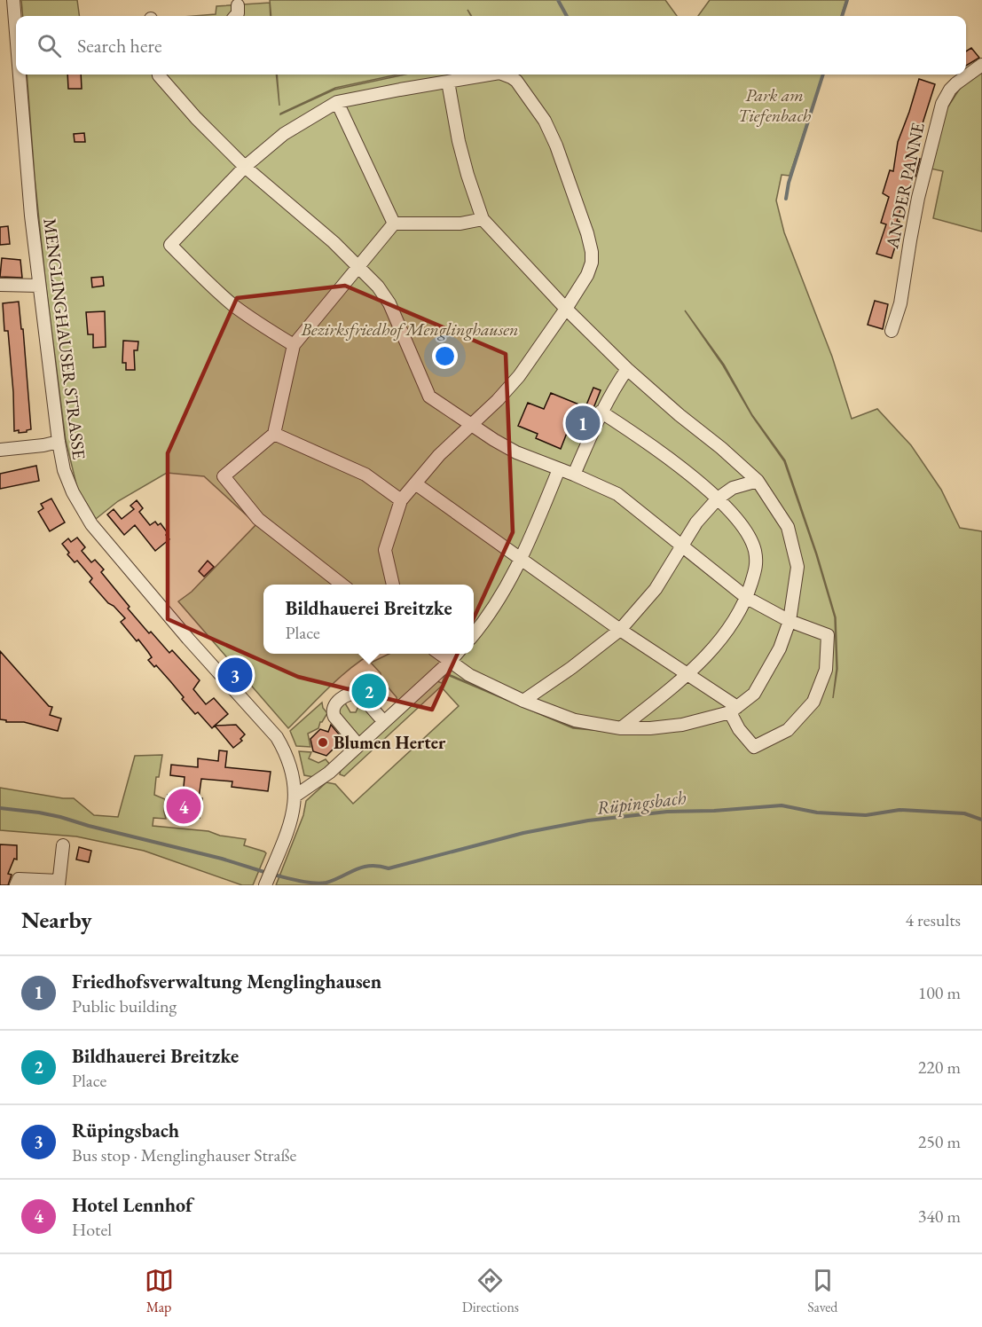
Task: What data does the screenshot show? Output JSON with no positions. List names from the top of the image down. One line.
{"streets":{"street":["AN DER PANNE","MENGLINGHAUSER STRASSE"]},"water":["Rüpingsbach"],"parks":["Park am Tiefenbach","Bezirksfriedhof Menglinghausen"],"places":["Blumen Herter"],"page":{"search":"Search here","pins":["1","3","2","4"],"popup":["Bildhauerei Breitzke","Place"],"heading":["Nearby","4 results"],"list":[{"mark":"1","name":"Friedhofsverwaltung Menglinghausen","note":"Public building","value":"100 m"},{"mark":"2","name":"Bildhauerei Breitzke","note":"Place","value":"220 m"},{"mark":"3","name":"Rüpingsbach","note":"Bus stop · Menglinghauser Straße","value":"250 m"},{"mark":"4","name":"Hotel Lennhof","note":"Hotel","value":"340 m"}],"nav":["Map","Directions","Saved"]}}
